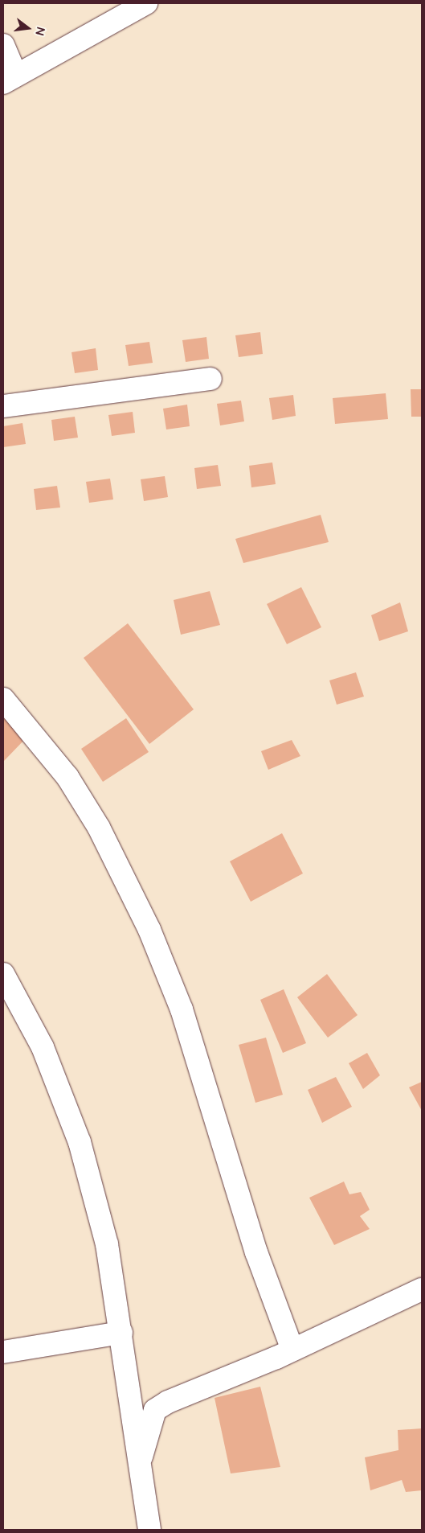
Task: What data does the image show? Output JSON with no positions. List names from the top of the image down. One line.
{"north":"right"}
